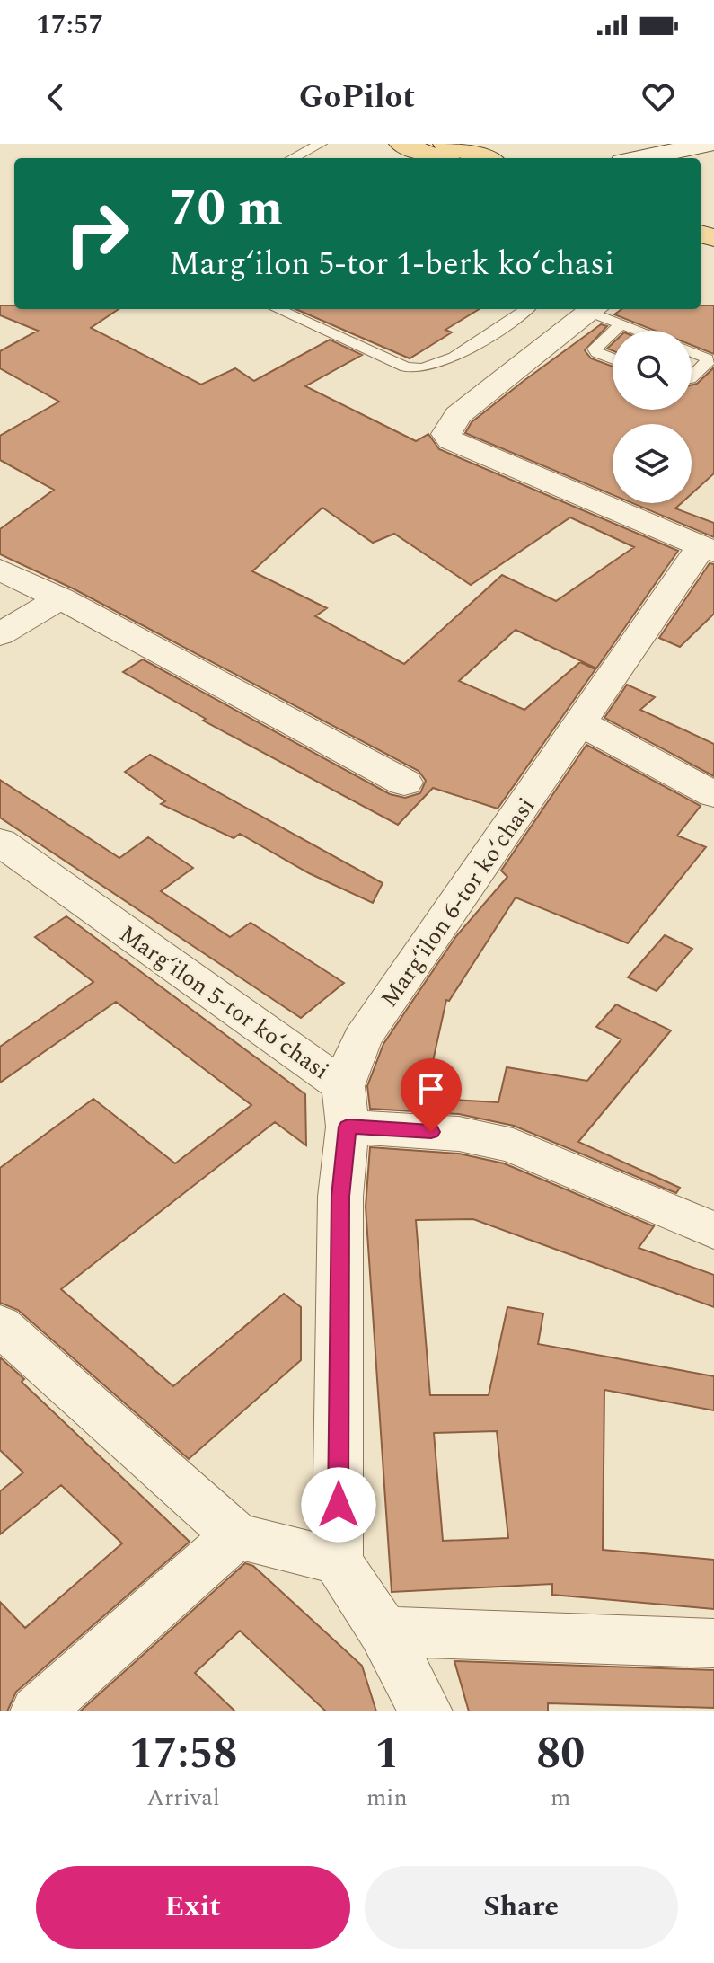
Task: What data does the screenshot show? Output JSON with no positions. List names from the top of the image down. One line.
{"streets":{"street":["Margʻilon 6-tor koʻchasi","Margʻilon 5-tor koʻchasi"]},"crossings":[["Margʻilon 6-tor koʻchasi","Margʻilon 5-tor koʻchasi"]],"page":{"status":"17:57","header":"GoPilot","turn":["70 m","Margʻilon 5-tor 1-berk koʻchasi"],"eta":["17:58","Arrival","1","min","80","m"],"buttons":["Exit","Share"]}}
